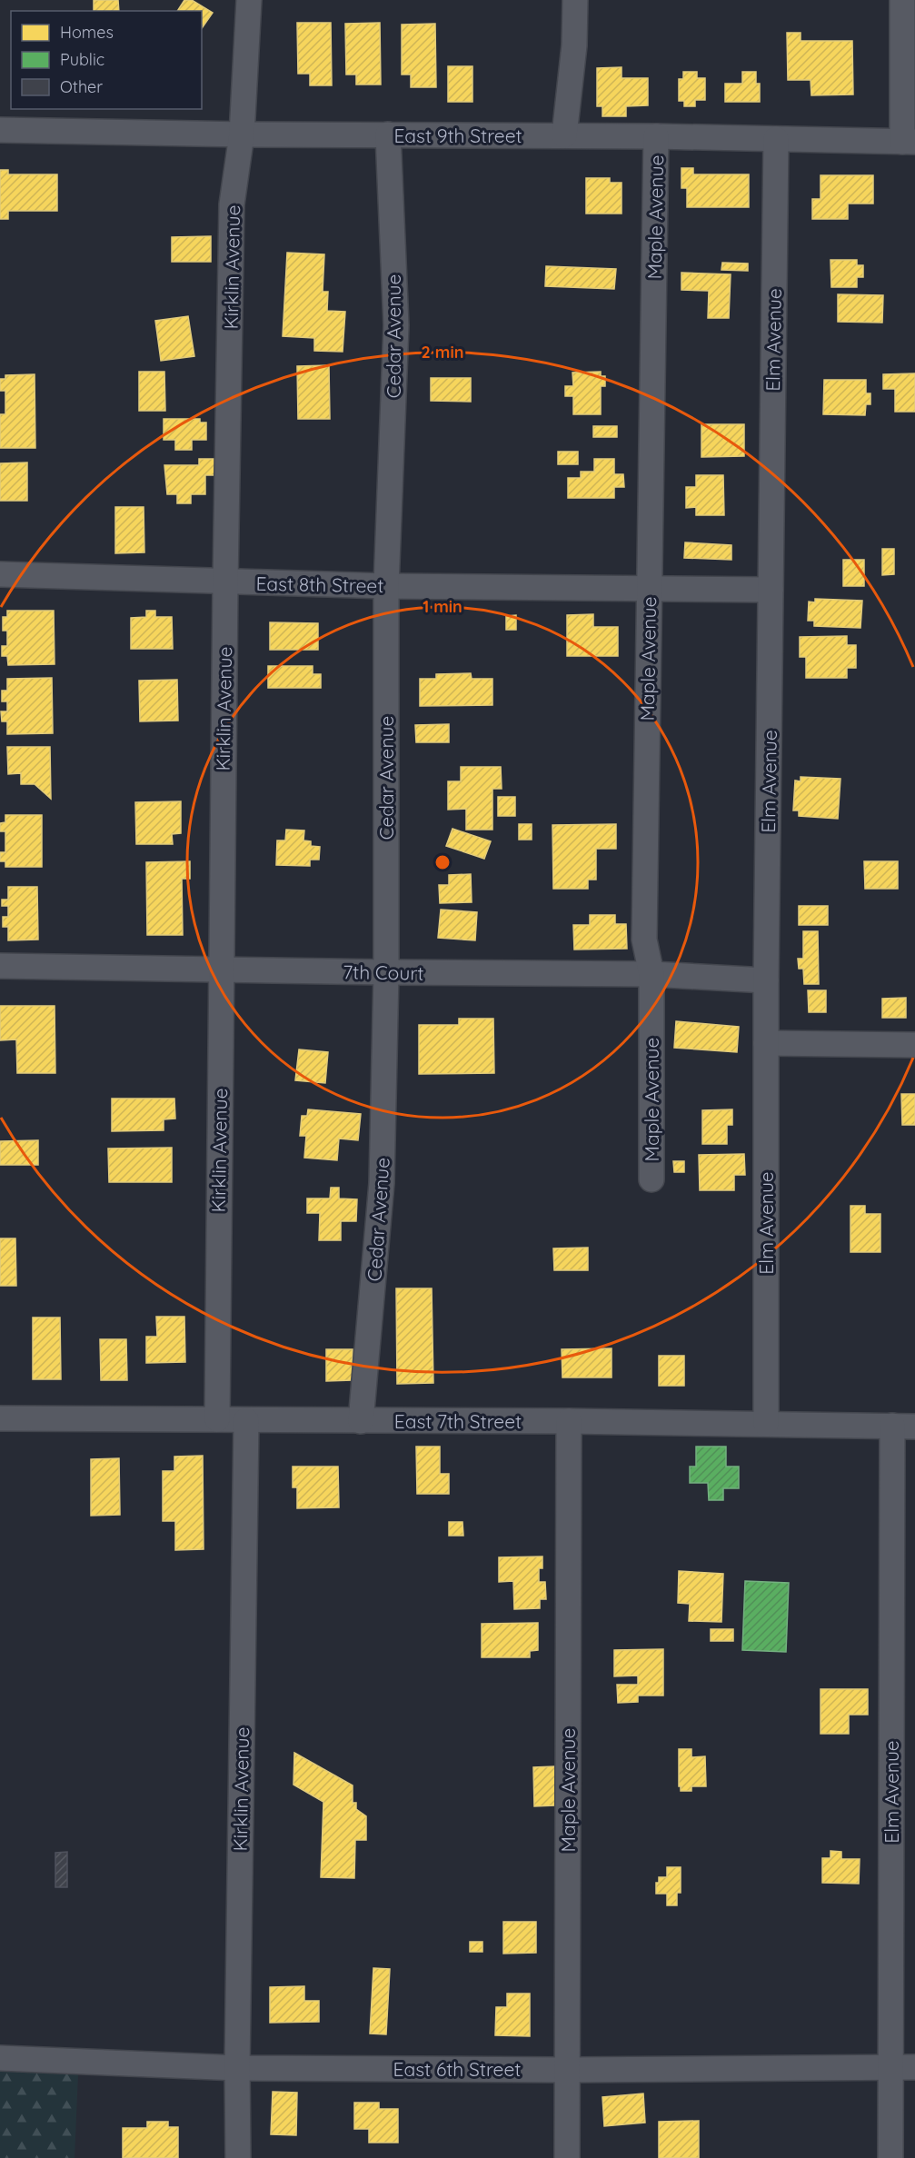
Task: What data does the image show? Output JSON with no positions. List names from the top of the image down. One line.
{"streets":{"street":["East 9th Street","Maple Avenue","Kirklin Avenue","Cedar Avenue","Elm Avenue","East 8th Street","7th Court","East 7th Street","East 6th Street"]},"crossings":[["East 9th Street","Maple Avenue"],["East 9th Street","Kirklin Avenue"],["East 9th Street","Cedar Avenue"],["East 9th Street","Elm Avenue"],["Maple Avenue","East 8th Street"],["Maple Avenue","7th Court"],["Maple Avenue","East 7th Street"],["Maple Avenue","East 6th Street"],["Kirklin Avenue","East 8th Street"],["Kirklin Avenue","7th Court"],["Kirklin Avenue","East 7th Street"],["Kirklin Avenue","East 6th Street"],["Cedar Avenue","East 8th Street"],["Cedar Avenue","7th Court"],["Cedar Avenue","East 7th Street"],["Elm Avenue","East 8th Street"],["Elm Avenue","7th Court"],["Elm Avenue","East 7th Street"],["Elm Avenue","East 6th Street"]],"legend":["Homes","Public","Other"],"rings":["2 min","1 min"]}
